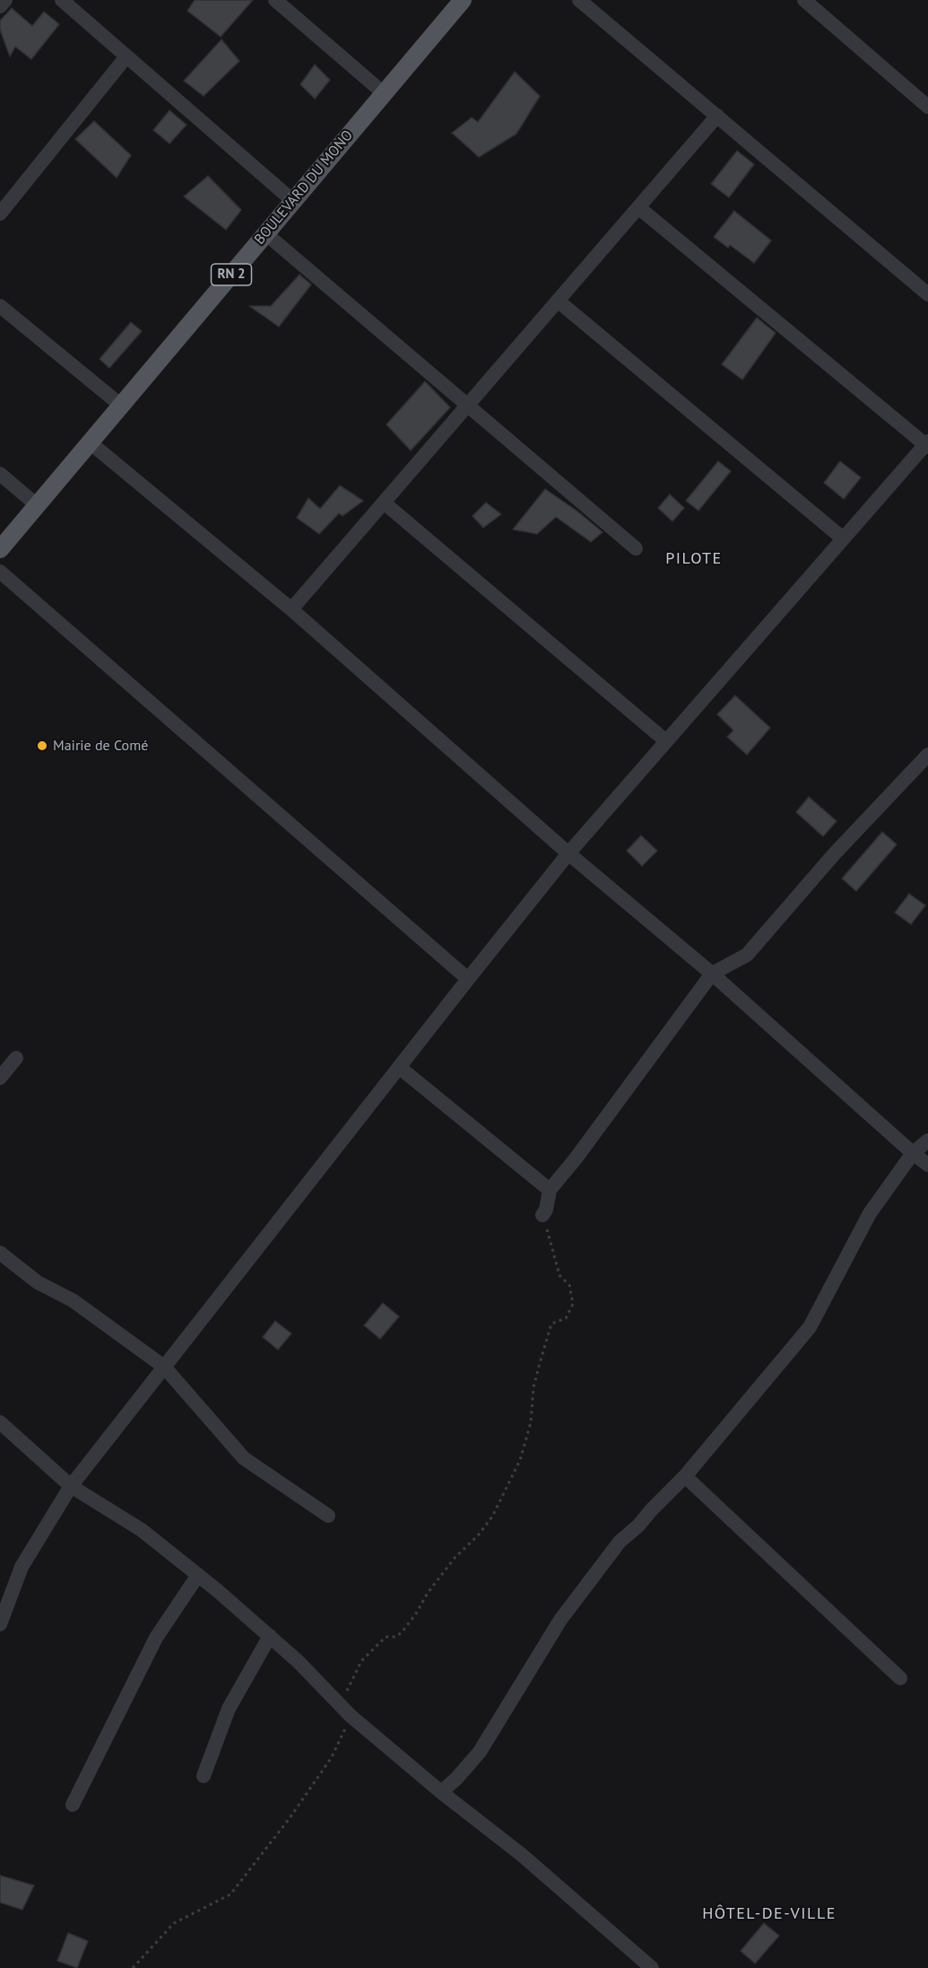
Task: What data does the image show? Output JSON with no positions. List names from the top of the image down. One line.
{"streets":{"main road":["BOULEVARD DU MONO","RN 2"]},"districts":["PILOTE","HÔTEL-DE-VILLE"],"places":["Mairie de Comé"]}
